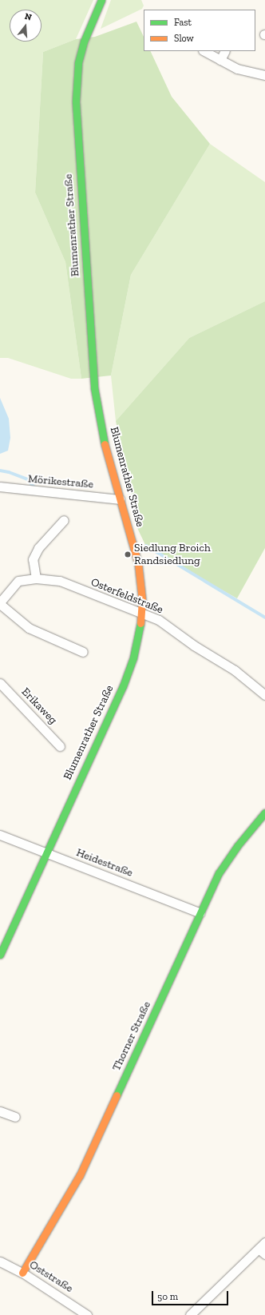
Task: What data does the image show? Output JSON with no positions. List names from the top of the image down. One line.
{"streets":{"street":["Blumenrather Straße","Mörikestraße","Osterfeldstraße","Erikaweg","Heidestraße","Thorner Straße","Oststraße"]},"crossings":[["Blumenrather Straße","Mörikestraße"],["Blumenrather Straße","Osterfeldstraße"],["Blumenrather Straße","Heidestraße"],["Heidestraße","Thorner Straße"],["Thorner Straße","Oststraße"]],"places":["Siedlung Broich Randsiedlung"],"legend":["Fast","Slow"],"scale_bar":"50 m","north":"top"}
